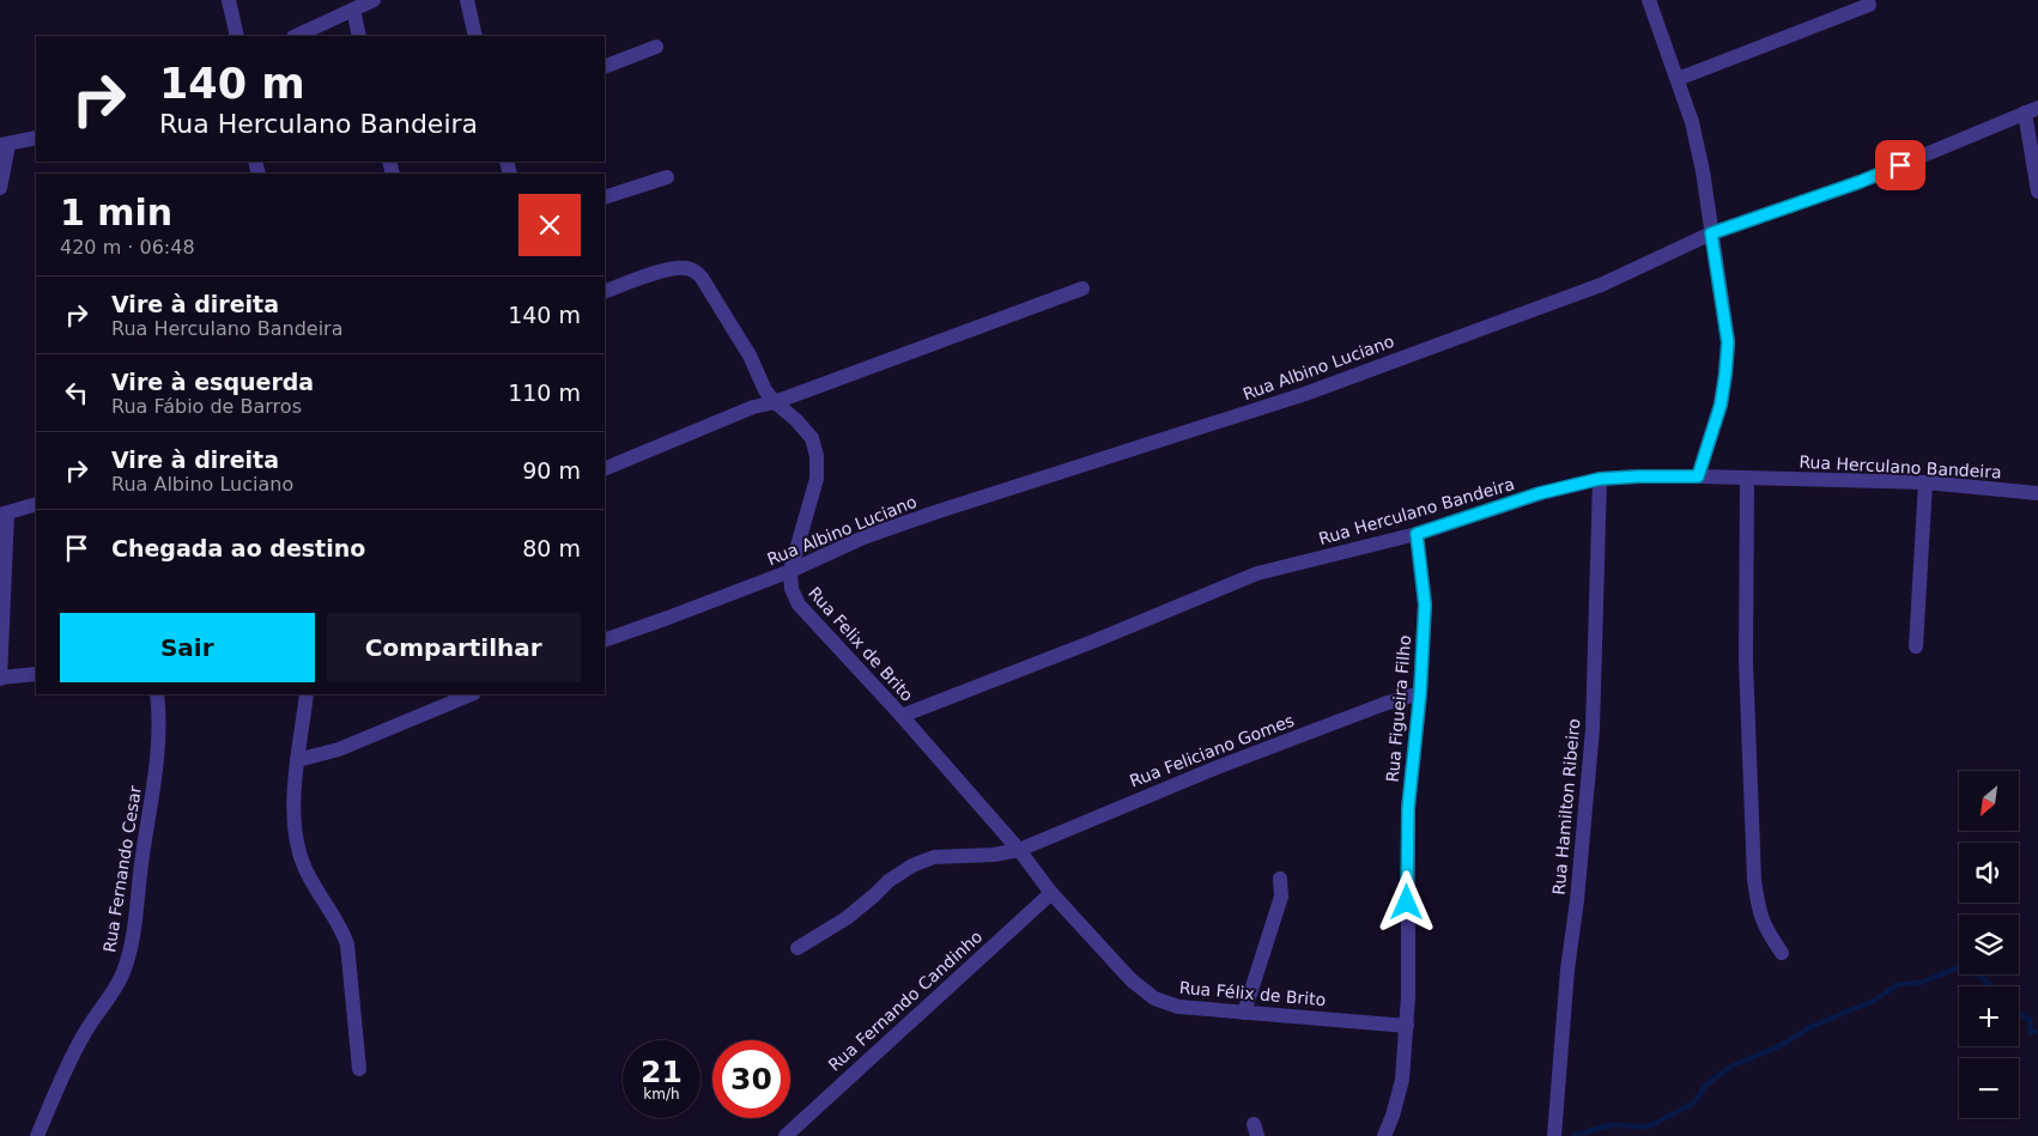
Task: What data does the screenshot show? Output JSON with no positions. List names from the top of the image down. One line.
{"streets":{"street":["Rua Albino Luciano","Rua Herculano Bandeira","Rua Felix de Brito","Rua Figueira Filho","Rua Feliciano Gomes","Rua Hamilton Ribeiro","Rua Fernando Cesar","Rua Félix de Brito","Rua Fernando Candinho"]},"crossings":[["Rua Albino Luciano","Rua Felix de Brito"],["Rua Herculano Bandeira","Rua Felix de Brito"],["Rua Herculano Bandeira","Rua Figueira Filho"],["Rua Herculano Bandeira","Rua Hamilton Ribeiro"],["Rua Felix de Brito","Rua Feliciano Gomes"],["Rua Felix de Brito","Rua Félix de Brito"],["Rua Figueira Filho","Rua Feliciano Gomes"],["Rua Figueira Filho","Rua Félix de Brito"],["Rua Feliciano Gomes","Rua Félix de Brito"],["Rua Félix de Brito","Rua Fernando Candinho"]],"north":"bottom left","page":{"turn":["140 m","Rua Herculano Bandeira"],"heading":["1 min","420 m · 06:48"],"list":[{"name":"Vire à direita","note":"Rua Herculano Bandeira","value":"140 m"},{"name":"Vire à esquerda","note":"Rua Fábio de Barros","value":"110 m"},{"name":"Vire à direita","note":"Rua Albino Luciano","value":"90 m"},{"name":"Chegada ao destino","value":"80 m"}],"buttons":["Sair","Compartilhar"],"map_buttons":["+","−"],"speed":"21 km/h","limit":"30"}}
